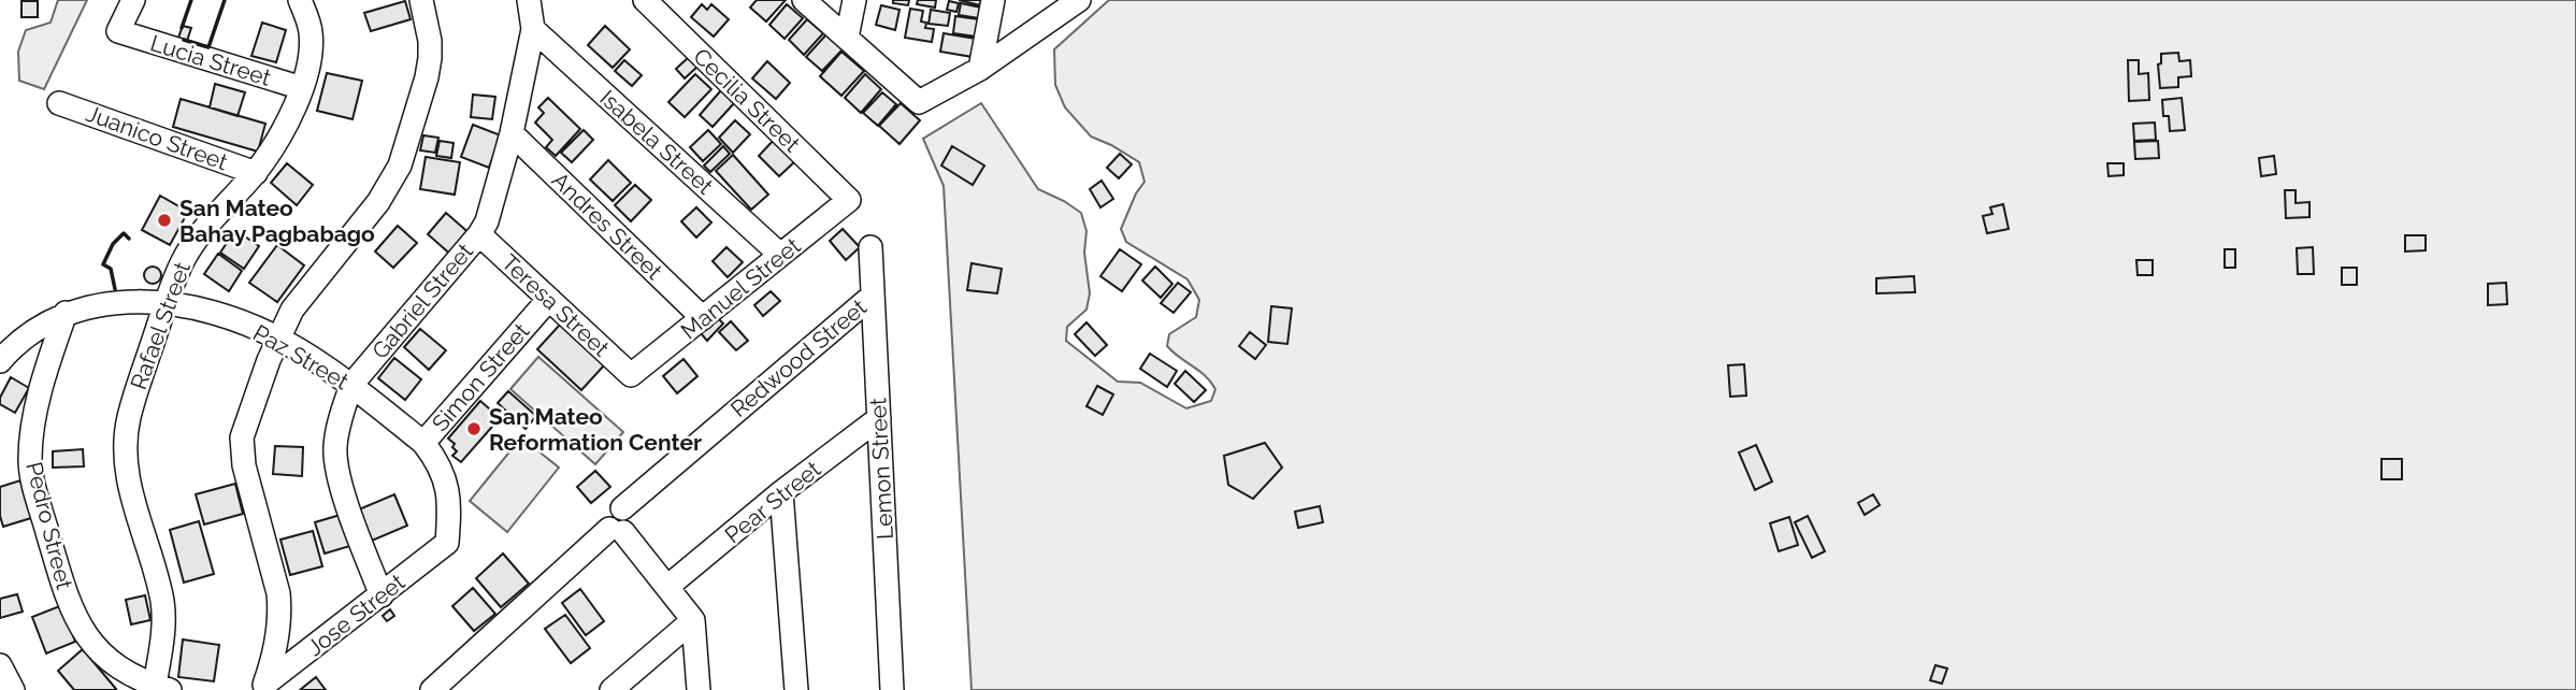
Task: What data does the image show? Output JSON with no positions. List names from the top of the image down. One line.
{"streets":{"street":["Lucia Street","Cecilia Street","Juanico Street","Isabela Street","Andres Street","Manuel Street","Gabriel Street","Teresa Street","Rafael Street","Paz Street","Redwood Street","Simon Street","Lemon Street","Pear Street","Pedro Street","Jose Street"]},"crossings":[["Lucia Street","Rafael Street"],["Cecilia Street","Manuel Street"],["Juanico Street","Rafael Street"],["Isabela Street","Manuel Street"],["Isabela Street","Gabriel Street"],["Andres Street","Manuel Street"],["Andres Street","Gabriel Street"],["Manuel Street","Teresa Street"],["Gabriel Street","Teresa Street"],["Gabriel Street","Paz Street"],["Gabriel Street","Jose Street"],["Teresa Street","Simon Street"],["Rafael Street","Paz Street"],["Rafael Street","Pedro Street"],["Paz Street","Simon Street"],["Paz Street","Pedro Street"],["Redwood Street","Lemon Street"],["Simon Street","Jose Street"],["Lemon Street","Pear Street"]],"places":["San Mateo Bahay Pagbabago","San Mateo Reformation Center"]}
